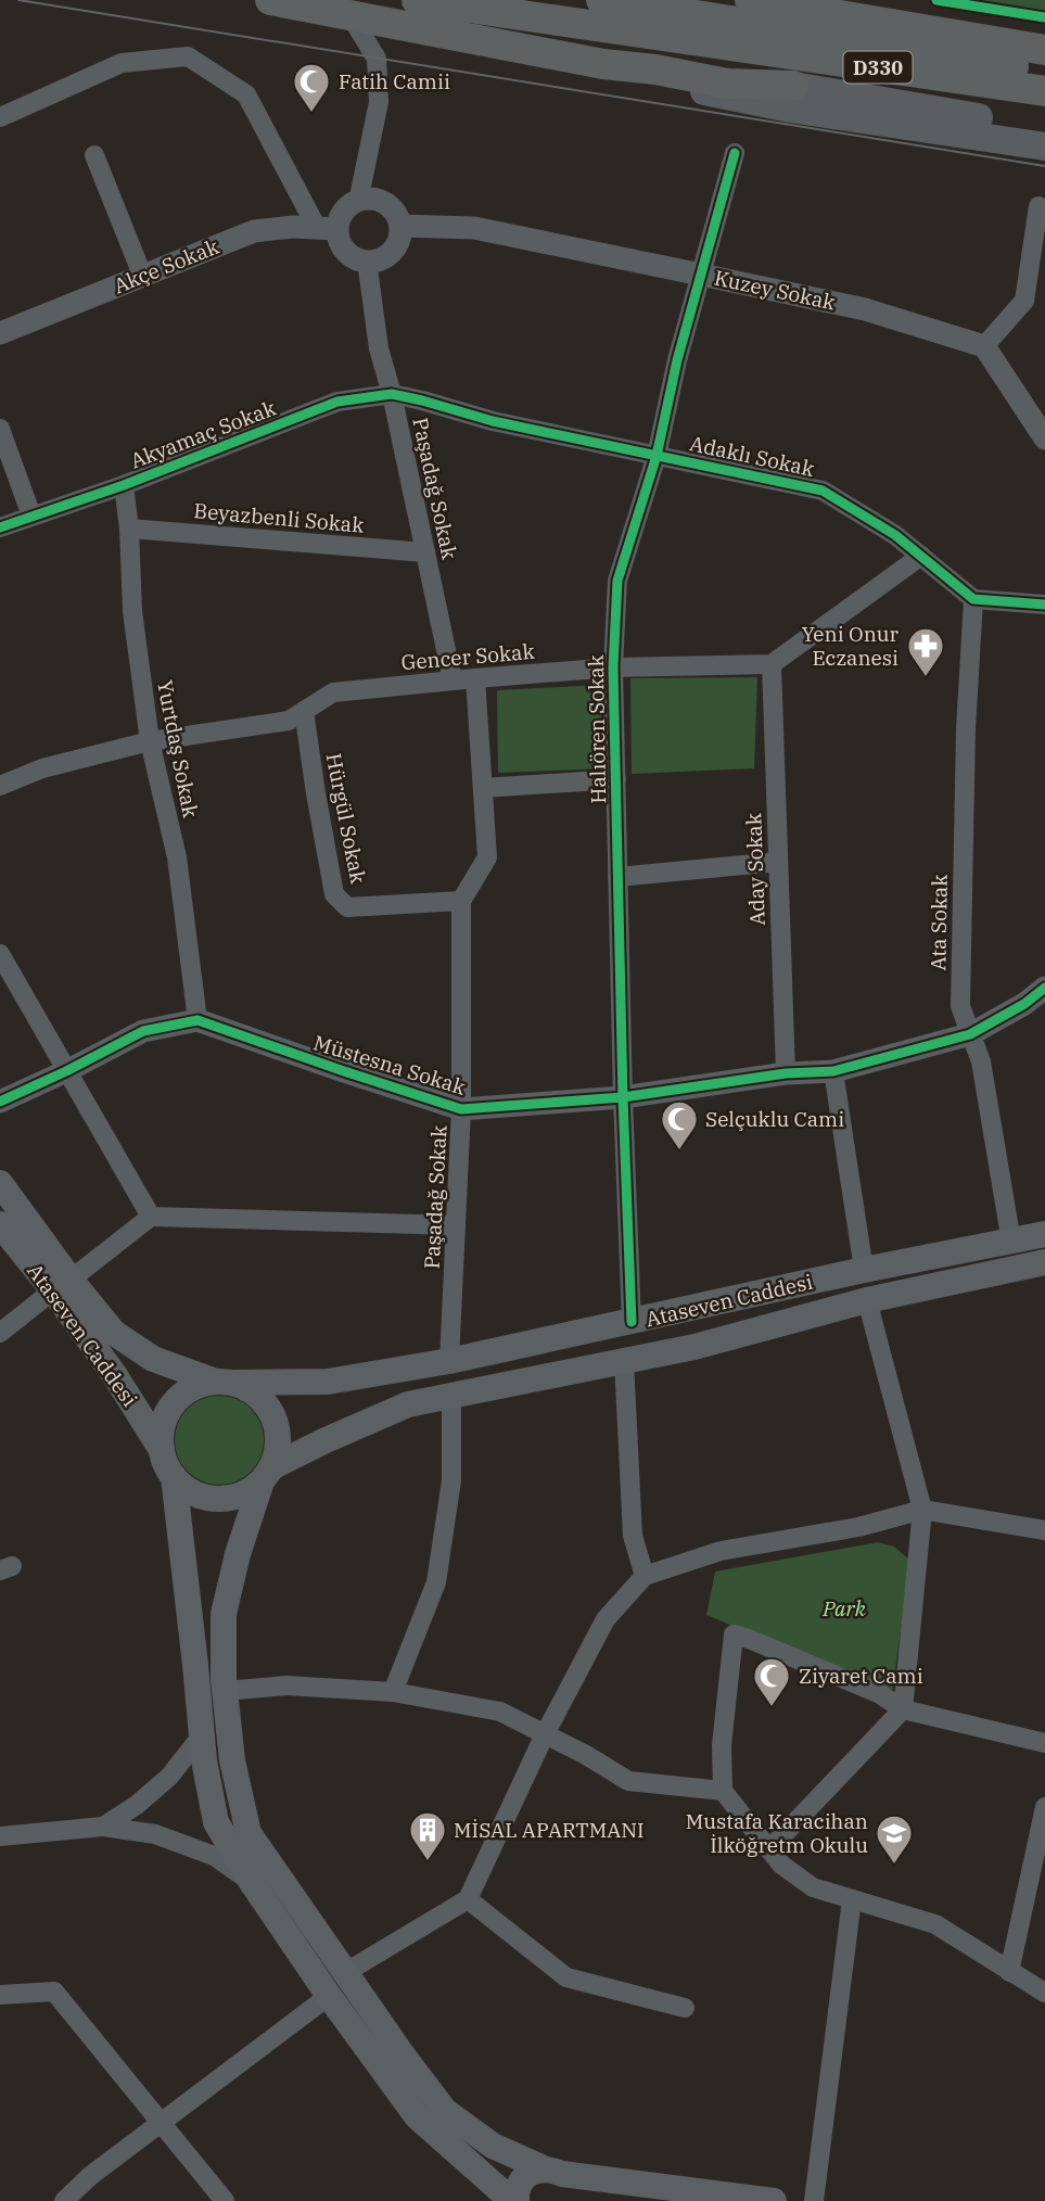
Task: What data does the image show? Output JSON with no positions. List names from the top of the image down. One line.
{"streets":{"highway":["D330"],"main road":["Ataseven Caddesi"],"street":["Akçe Sokak","Kuzey Sokak","Akyamaç Sokak","Adaklı Sokak","Paşadağ Sokak","Beyazbenli Sokak","Gencer Sokak","Halıören Sokak","Yurtdaş Sokak","Hürgül Sokak","Aday Sokak","Ata Sokak","Müstesna Sokak"]},"crossings":[["Akçe Sokak","Kuzey Sokak"],["Akçe Sokak","Paşadağ Sokak"],["Kuzey Sokak","Paşadağ Sokak"],["Kuzey Sokak","Halıören Sokak"],["Akyamaç Sokak","Adaklı Sokak"],["Akyamaç Sokak","Paşadağ Sokak"],["Akyamaç Sokak","Yurtdaş Sokak"],["Adaklı Sokak","Halıören Sokak"],["Adaklı Sokak","Ata Sokak"],["Paşadağ Sokak","Beyazbenli Sokak"],["Paşadağ Sokak","Gencer Sokak"],["Paşadağ Sokak","Hürgül Sokak"],["Paşadağ Sokak","Müstesna Sokak"],["Paşadağ Sokak","Ataseven Caddesi"],["Beyazbenli Sokak","Yurtdaş Sokak"],["Gencer Sokak","Halıören Sokak"],["Gencer Sokak","Yurtdaş Sokak"],["Gencer Sokak","Hürgül Sokak"],["Gencer Sokak","Aday Sokak"],["Halıören Sokak","Müstesna Sokak"],["Halıören Sokak","Ataseven Caddesi"],["Yurtdaş Sokak","Müstesna Sokak"],["Aday Sokak","Müstesna Sokak"],["Ata Sokak","Müstesna Sokak"],["Ata Sokak","Ataseven Caddesi"]],"parks":["Park"],"places":{"mosque":["Fatih Camii","Selçuklu Cami","Ziyaret Cami"],"pharmacy":["Yeni Onur Eczanesi"],"building":["MİSAL APARTMANI"],"school or university":["Mustafa Karacihan İlköğretm Okulu"]}}
